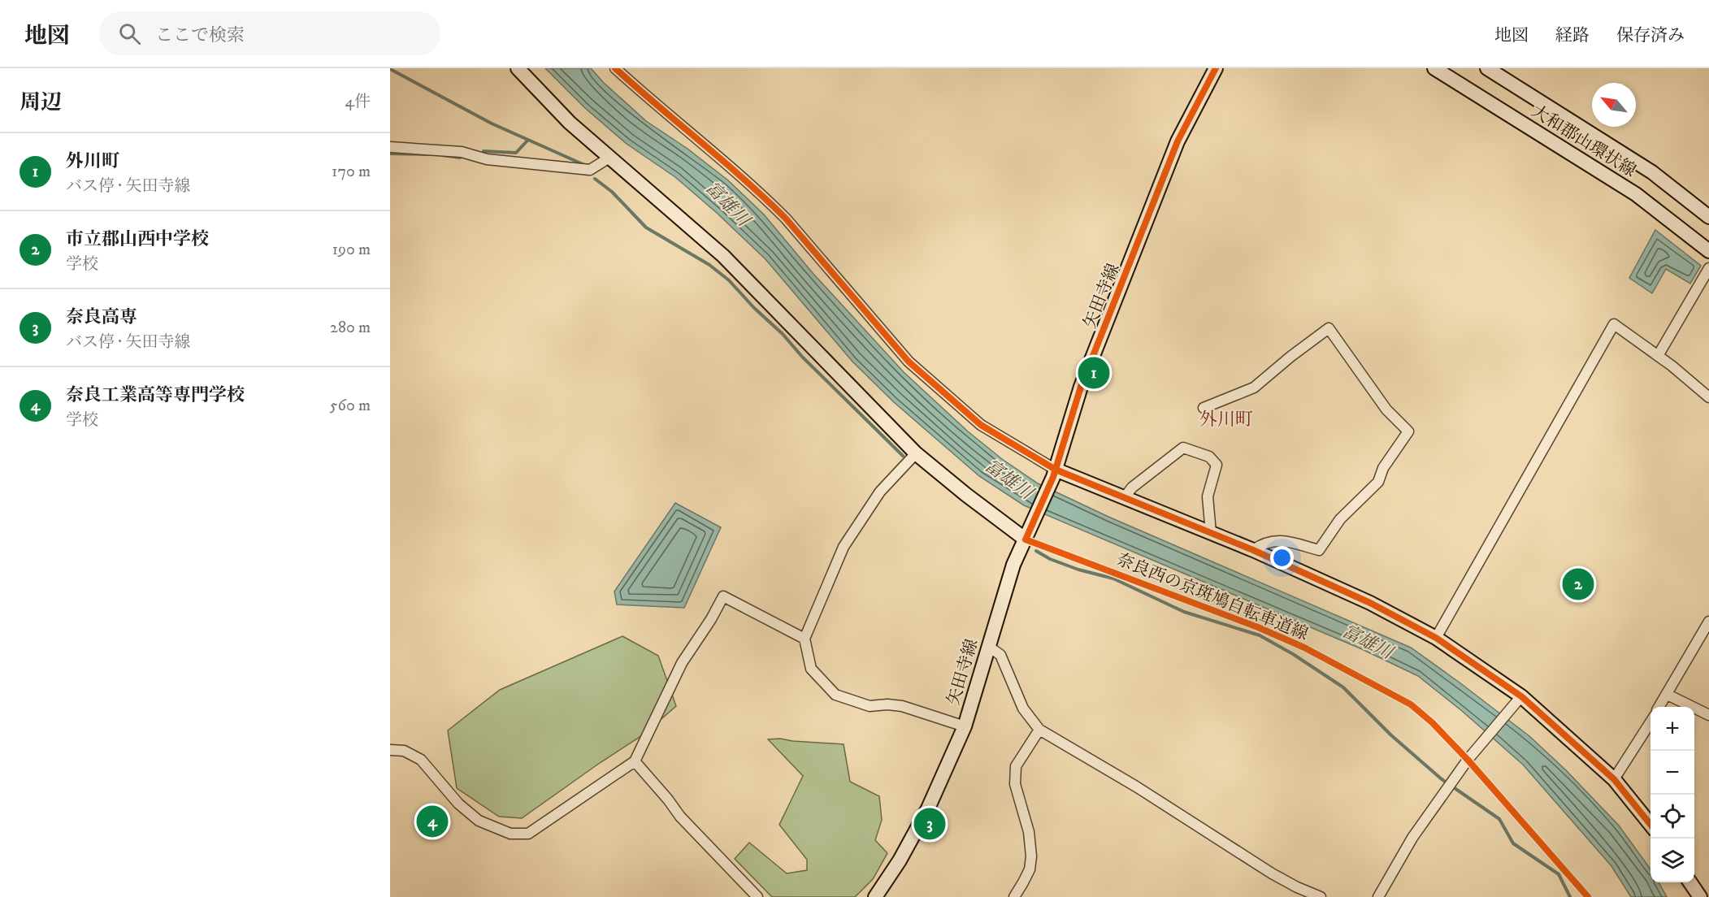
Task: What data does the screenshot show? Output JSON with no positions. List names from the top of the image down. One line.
{"streets":{"main road":["大和郡山環状線","矢田寺線"],"cycle path":["奈良西の京斑鳩自転車道線"]},"districts":["外川町"],"water":["富雄川"],"north":"top left","page":{"header":"地図","search":"ここで検索","nav":["地図","経路","保存済み"],"heading":["周辺","4件"],"list":[{"mark":"1","name":"外川町","note":"バス停 · 矢田寺線","value":"170 m"},{"mark":"2","name":"市立郡山西中学校","note":"学校","value":"190 m"},{"mark":"3","name":"奈良高専","note":"バス停 · 矢田寺線","value":"280 m"},{"mark":"4","name":"奈良工業高等専門学校","note":"学校","value":"560 m"}],"pins":["1","2","4","3"],"map_buttons":["+","−"]}}
